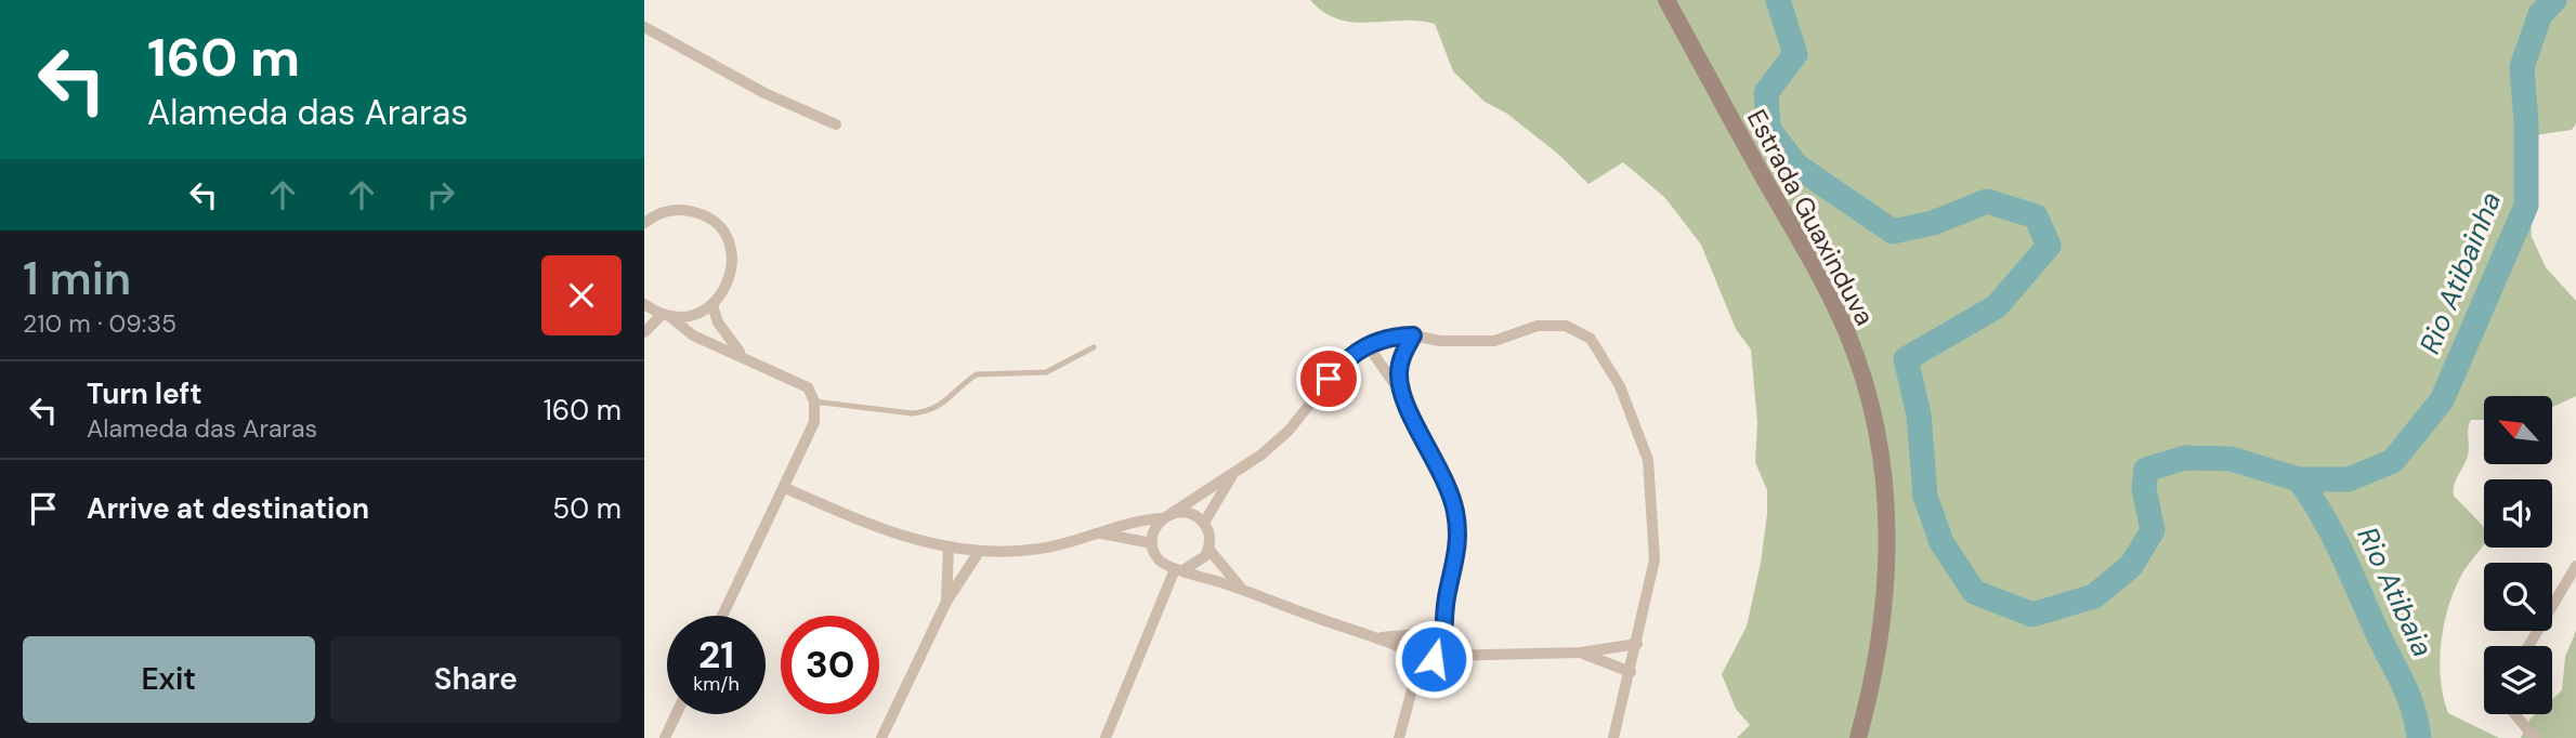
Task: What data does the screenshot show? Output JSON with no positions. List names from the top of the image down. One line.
{"streets":{"street":["Estrada Guaxinduva"]},"water":["Rio Atibainha","Rio Atibaia"],"north":"top left","page":{"turn":["160 m","Alameda das Araras"],"heading":["1 min","210 m · 09:35"],"list":[{"name":"Turn left","note":"Alameda das Araras","value":"160 m"},{"name":"Arrive at destination","value":"50 m"}],"speed":"21 km/h","limit":"30","buttons":["Exit","Share"]}}
